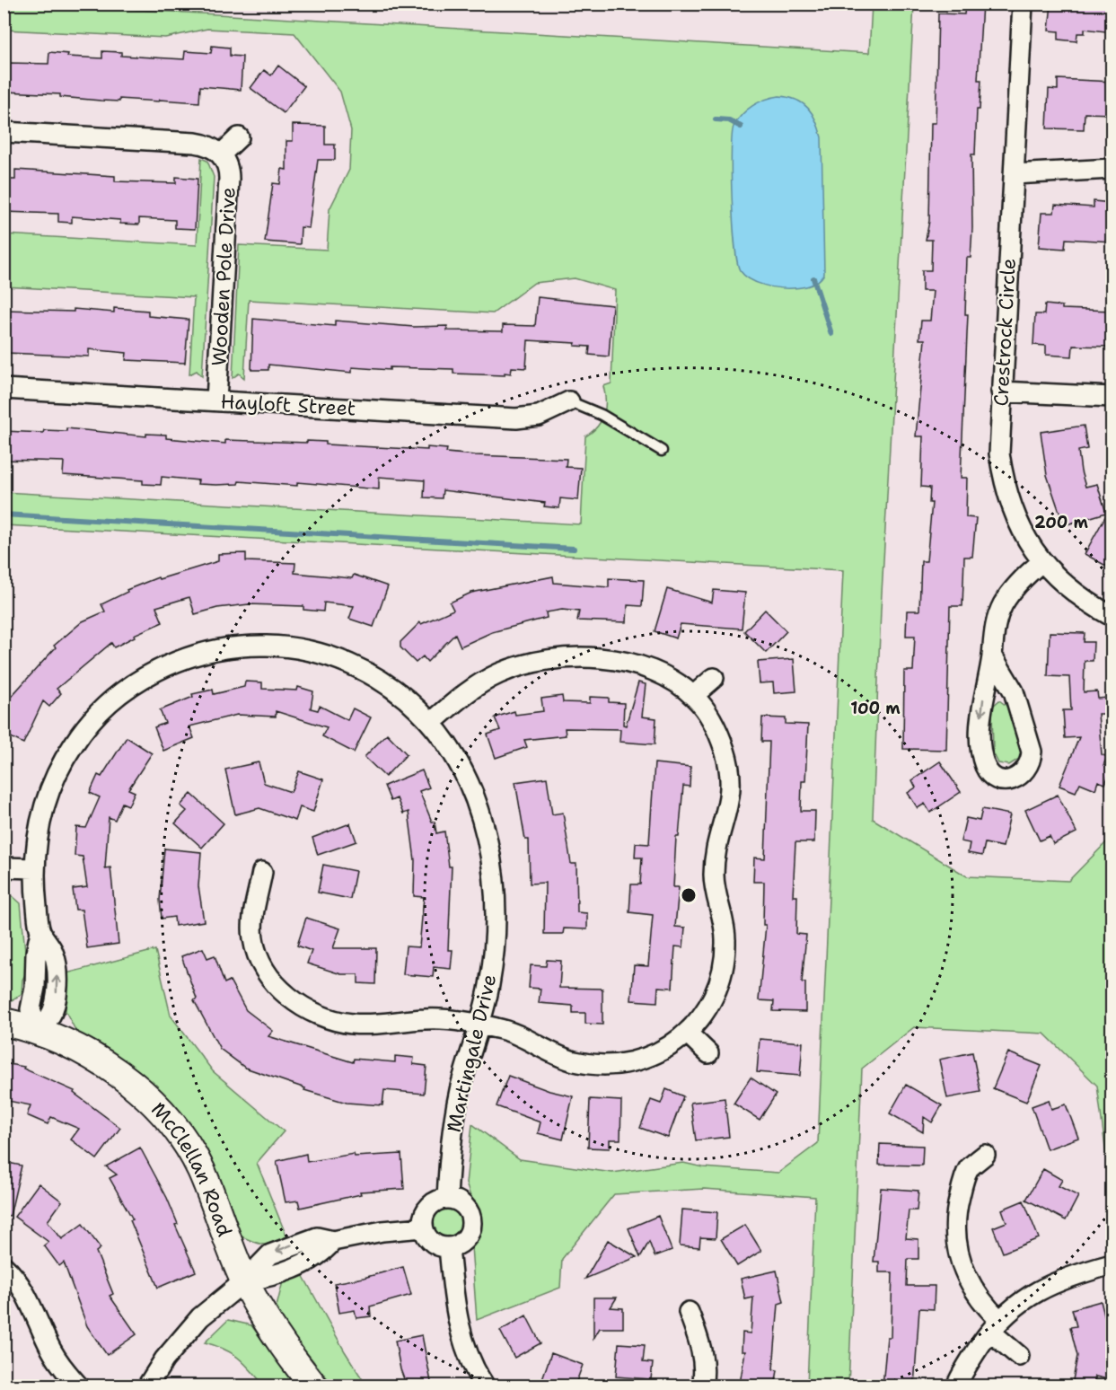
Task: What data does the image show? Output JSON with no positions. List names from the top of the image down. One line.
{"streets":{"street":["Wooden Pole Drive","Crestrock Circle","Hayloft Street","Martingale Drive","McClellan Road"]},"crossings":[["Wooden Pole Drive","Hayloft Street"],["Martingale Drive","McClellan Road"]],"rings":["200 m","100 m"]}
